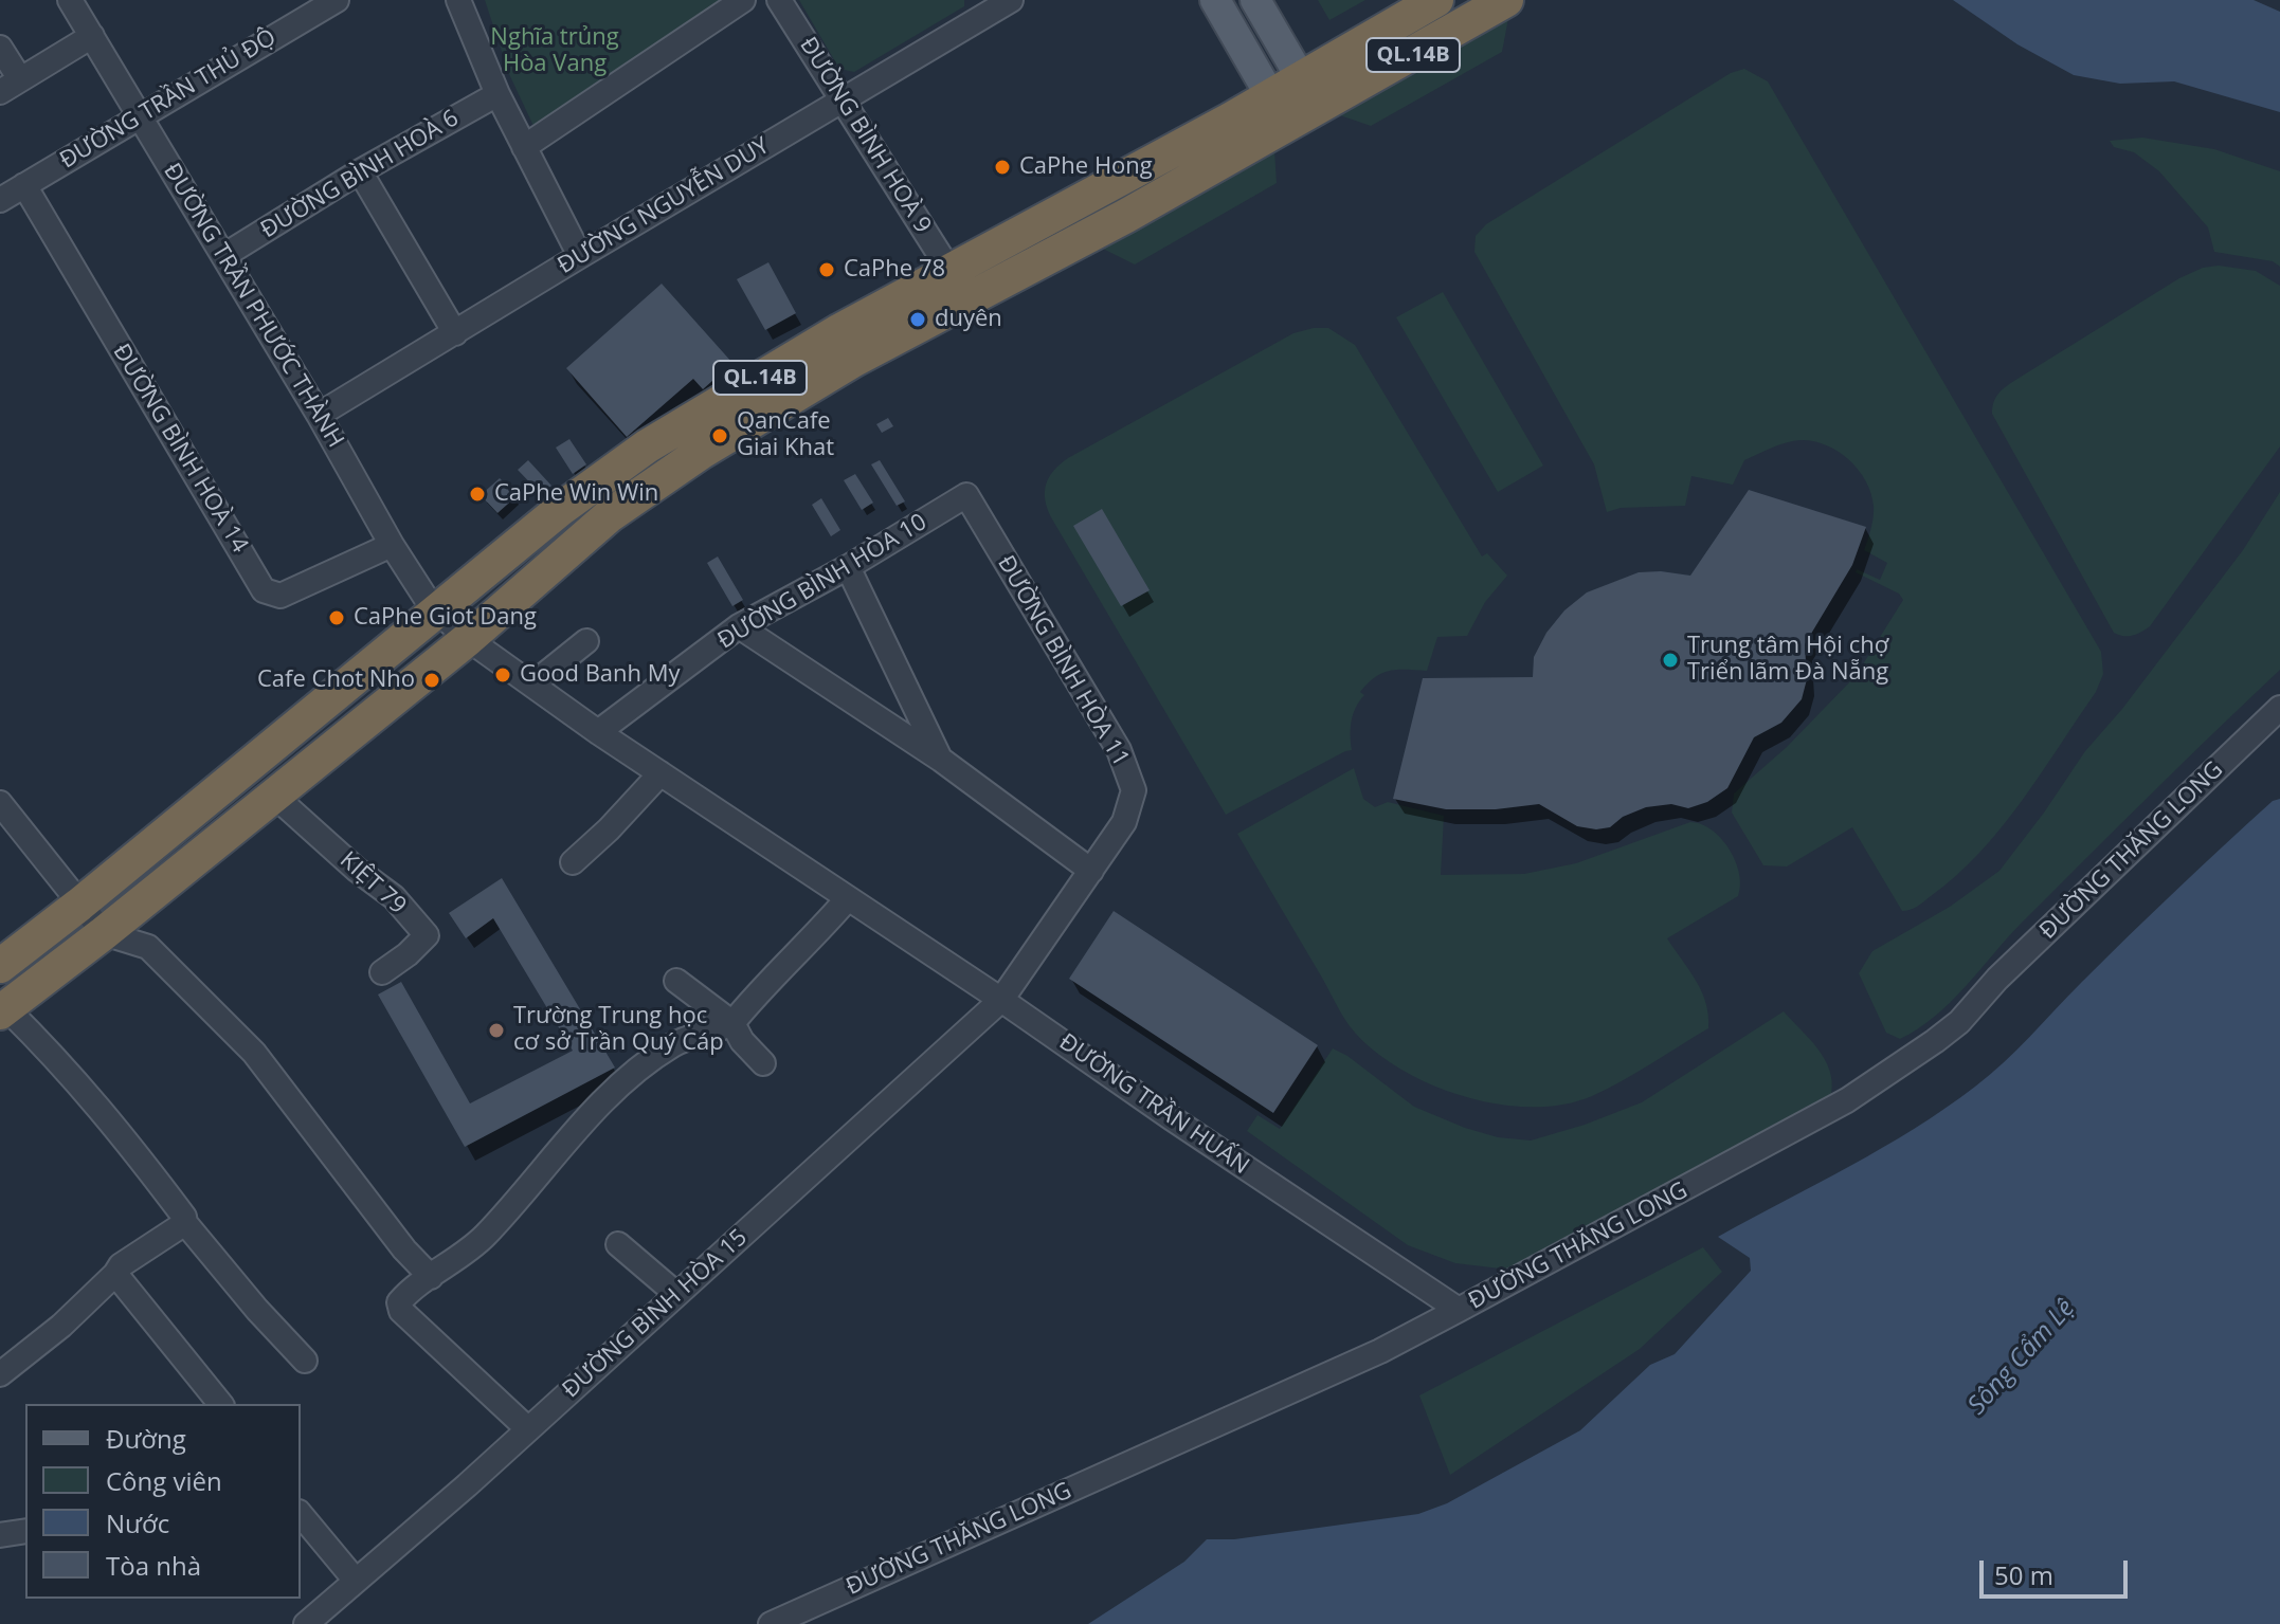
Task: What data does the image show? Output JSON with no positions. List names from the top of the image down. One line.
{"streets":{"highway":["QL.14B"],"street":["ĐƯỜNG TRẦN THỦ ĐỘ","ĐƯỜNG BÌNH HOÀ 9","ĐƯỜNG BÌNH HOÀ 6","ĐƯỜNG NGUYỄN DUY","ĐƯỜNG TRẦN PHƯỚC THÀNH","ĐƯỜNG BÌNH HOÀ 14","ĐƯỜNG BÌNH HÒA 10","ĐƯỜNG BÌNH HÒA 11","ĐƯỜNG THĂNG LONG","KIỆT 79","ĐƯỜNG TRẦN HUẤN","ĐƯỜNG BÌNH HÒA 15"]},"crossings":[["QL.14B","ĐƯỜNG BÌNH HOÀ 9"],["QL.14B","ĐƯỜNG TRẦN PHƯỚC THÀNH"],["QL.14B","KIỆT 79"],["QL.14B","ĐƯỜNG TRẦN HUẤN"],["ĐƯỜNG TRẦN THỦ ĐỘ","ĐƯỜNG TRẦN PHƯỚC THÀNH"],["ĐƯỜNG TRẦN THỦ ĐỘ","ĐƯỜNG BÌNH HOÀ 14"],["ĐƯỜNG BÌNH HOÀ 9","ĐƯỜNG NGUYỄN DUY"],["ĐƯỜNG BÌNH HOÀ 6","ĐƯỜNG TRẦN PHƯỚC THÀNH"],["ĐƯỜNG NGUYỄN DUY","ĐƯỜNG TRẦN PHƯỚC THÀNH"],["ĐƯỜNG TRẦN PHƯỚC THÀNH","ĐƯỜNG BÌNH HOÀ 14"],["ĐƯỜNG TRẦN PHƯỚC THÀNH","ĐƯỜNG TRẦN HUẤN"],["ĐƯỜNG BÌNH HÒA 10","ĐƯỜNG BÌNH HÒA 11"],["ĐƯỜNG BÌNH HÒA 10","ĐƯỜNG TRẦN HUẤN"],["ĐƯỜNG BÌNH HÒA 11","ĐƯỜNG TRẦN HUẤN"],["ĐƯỜNG BÌNH HÒA 11","ĐƯỜNG BÌNH HÒA 15"],["ĐƯỜNG THĂNG LONG","ĐƯỜNG TRẦN HUẤN"],["ĐƯỜNG TRẦN HUẤN","ĐƯỜNG BÌNH HÒA 15"]],"water":["Sông Cẩm Lệ"],"parks":["Nghĩa trủng Hòa Vang"],"places":["CaPhe Hong","CaPhe 78","duyên","QanCafe Giai Khat","CaPhe Win Win","CaPhe Giot Dang","Trung tâm Hội chợ Triển lãm Đà Nẵng","Good Banh My","Cafe Chot Nho","Trường Trung học cơ sở Trần Quý Cáp"],"legend":["Đường","Công viên","Nước","Tòa nhà"],"scale_bar":"50 m"}
